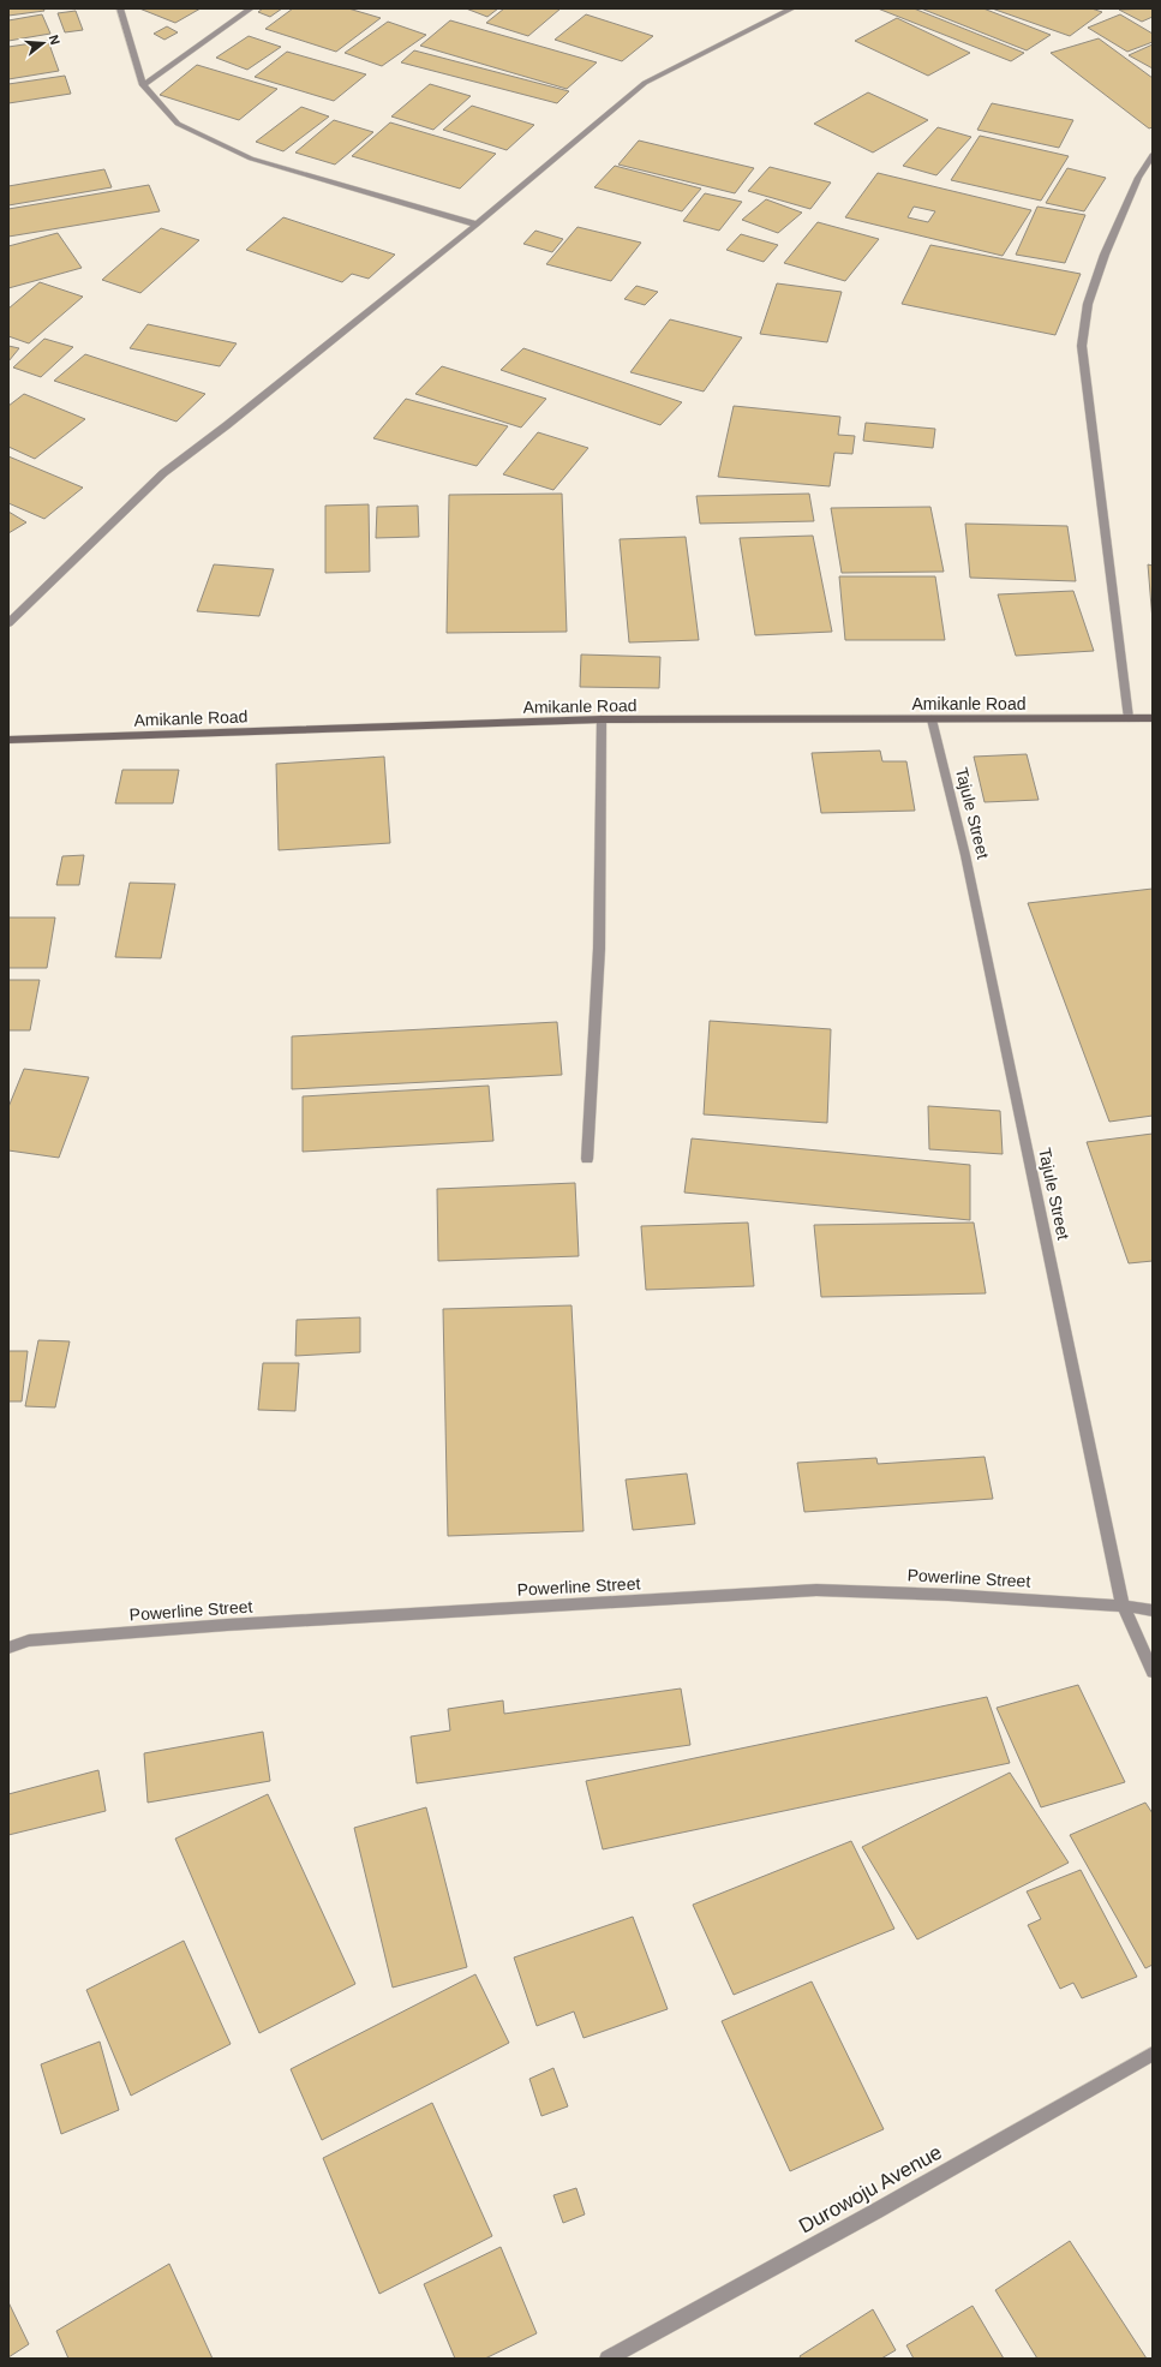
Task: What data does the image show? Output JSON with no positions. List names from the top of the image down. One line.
{"streets":{"street":["Amikanle Road","Tajule Street","Powerline Street","Durowoju Avenue"]},"crossings":[["Amikanle Road","Tajule Street"],["Tajule Street","Powerline Street"]],"north":"right"}
